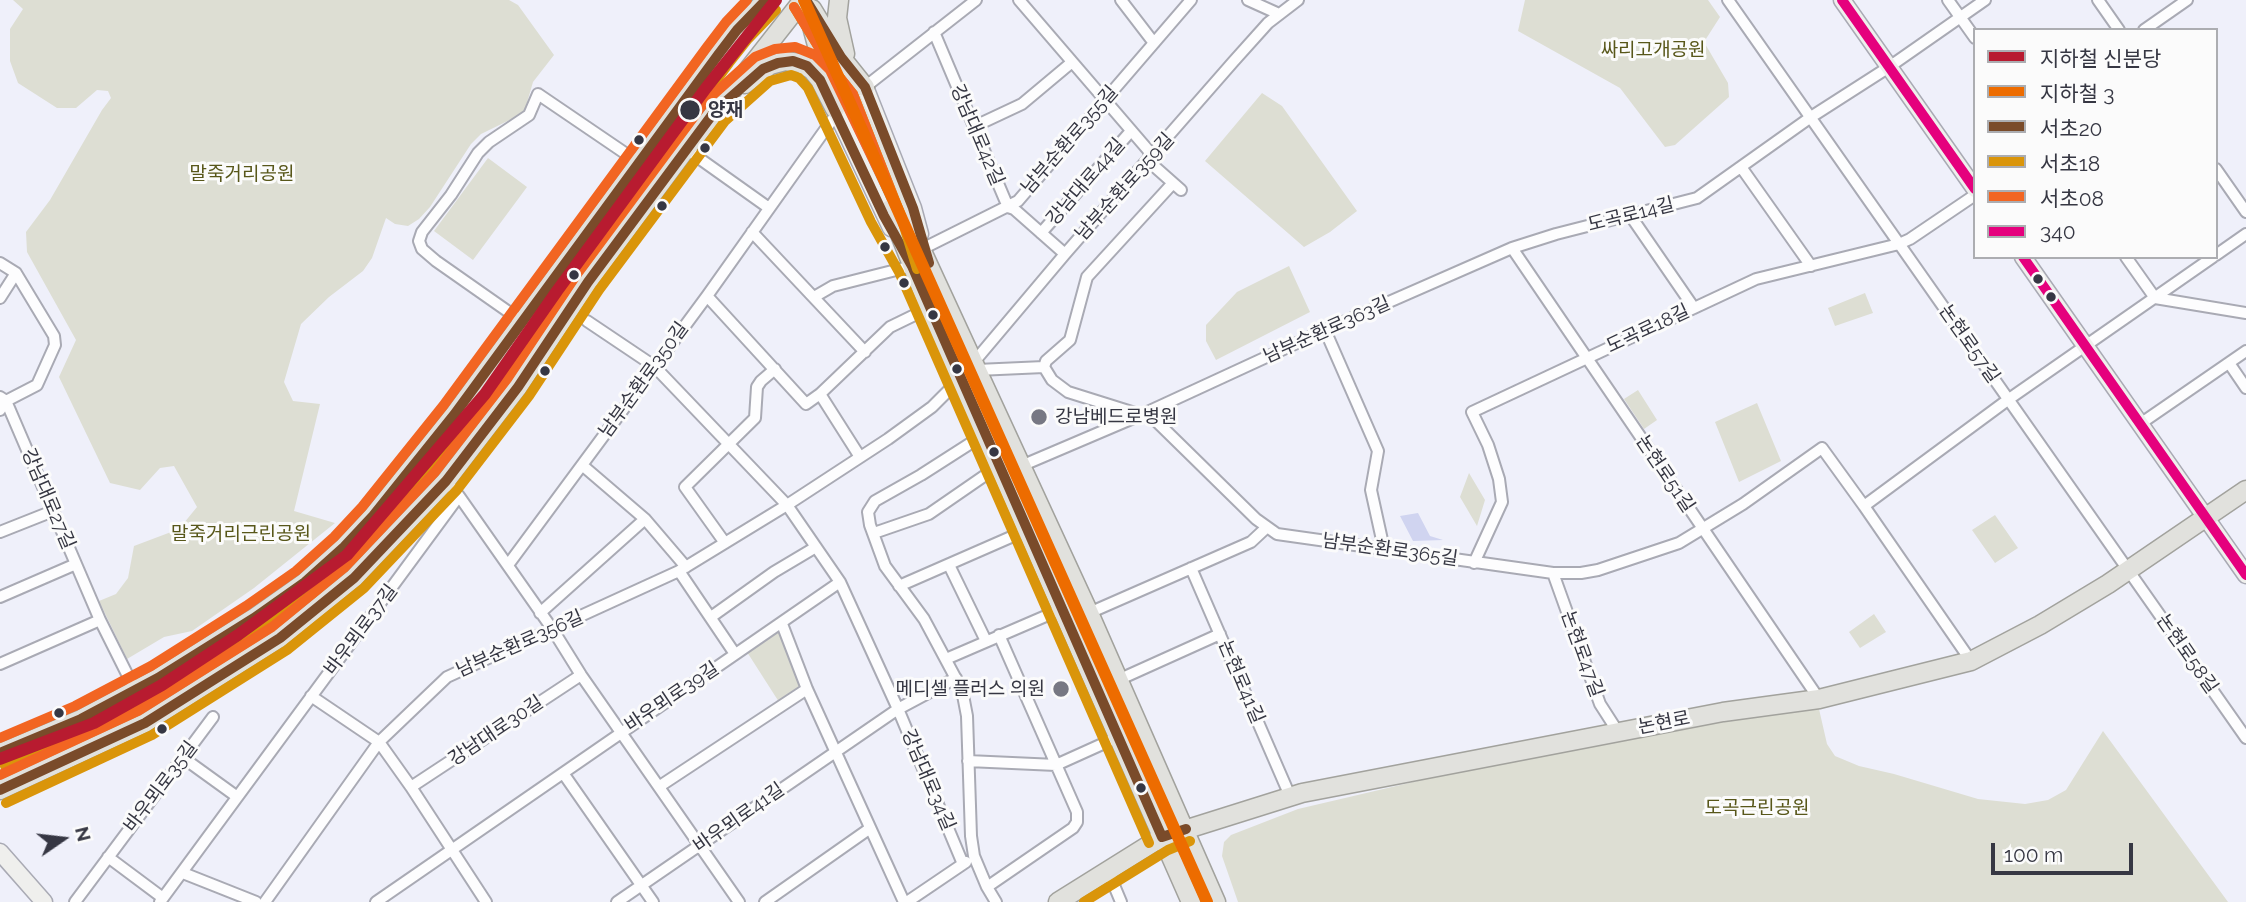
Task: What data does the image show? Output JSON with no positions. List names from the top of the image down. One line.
{"streets":{"main road":["논현로"],"street":["강남대로42길","남부순환로355길","강남대로44길","남부순환로359길","도곡로14길","도곡로18길","남부순환로363길","논현로57길","남부순환로350길","논현로51길","강남대로27길","남부순환로365길","바우뫼로37길","남부순환로356길","논현로47길","논현로58길","논현로41길","바우뫼로39길","강남대로30길","강남대로34길","바우뫼로35길","바우뫼로41길"]},"crossings":[["강남대로42길","남부순환로355길"],["강남대로42길","강남대로44길"],["강남대로42길","남부순환로359길"],["강남대로42길","남부순환로350길"],["남부순환로355길","강남대로44길"],["강남대로44길","남부순환로359길"],["도곡로14길","남부순환로363길"],["도곡로14길","논현로57길"],["도곡로14길","논현로51길"],["도곡로18길","논현로57길"],["도곡로18길","논현로51길"],["도곡로18길","남부순환로365길"],["남부순환로363길","논현로51길"],["논현로57길","논현로58길"],["논현로57길","논현로"],["남부순환로350길","강남대로34길"],["논현로51길","남부순환로365길"],["논현로51길","논현로"],["남부순환로365길","논현로47길"],["바우뫼로37길","남부순환로356길"],["남부순환로356길","강남대로34길"],["논현로47길","논현로"],["논현로58길","논현로"],["논현로41길","논현로"],["바우뫼로39길","강남대로34길"],["강남대로34길","바우뫼로41길"]],"parks":["싸리고개공원","말죽거리공원","말죽거리근린공원","도곡근린공원"],"places":["양재","강남베드로병원","메디셀 플러스 의원"],"lines":["metro line 신분당","metro line 3","transit line 서초20","transit line 서초08","transit line 340","transit line 서초18"],"legend":["지하철 신분당","지하철 3","서초20","서초18","서초08","340"],"scale_bar":"100 m","north":"right"}
